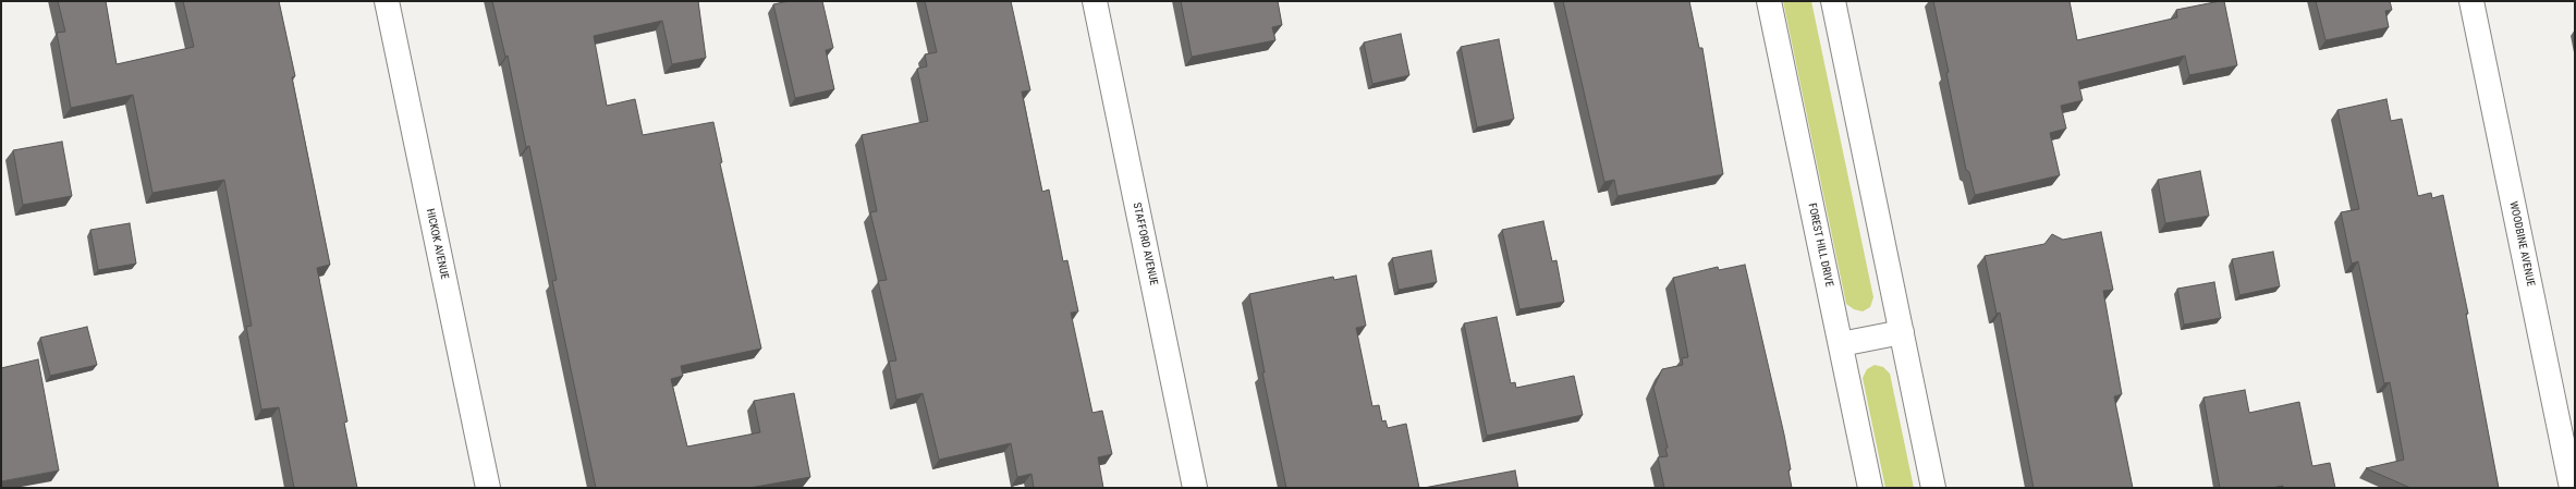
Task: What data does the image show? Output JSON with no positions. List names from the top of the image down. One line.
{"streets":{"street":["HICKOK AVENUE","STAFFORD AVENUE","WOODBINE AVENUE","FOREST HILL DRIVE"]}}
